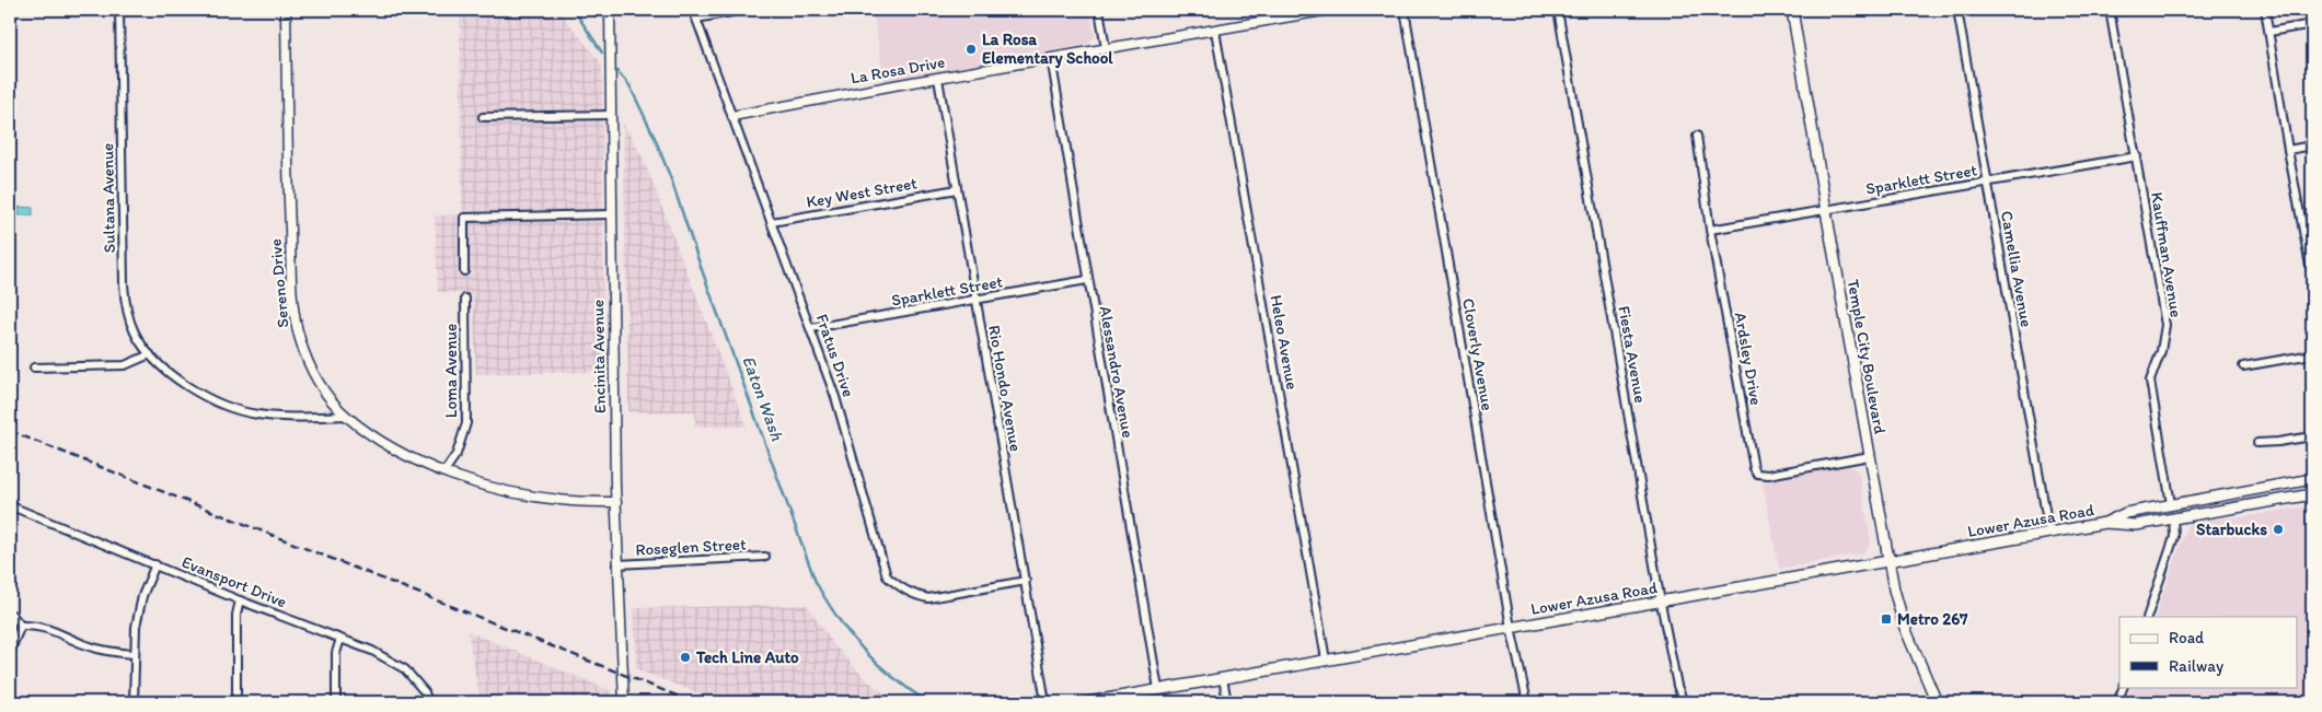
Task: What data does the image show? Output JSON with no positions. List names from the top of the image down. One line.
{"streets":{"main road":["Temple City Boulevard","Lower Azusa Road"],"street":["La Rosa Drive","Sparklett Street","Key West Street","Sultana Avenue","Kauffman Avenue","Camellia Avenue","Sereno Drive","Heleo Avenue","Cloverly Avenue","Fiesta Avenue","Fratus Drive","Encinita Avenue","Ardsley Drive","Loma Avenue","Alessandro Avenue","Rio Hondo Avenue","Roseglen Street","Evansport Drive"]},"crossings":[["La Rosa Drive","Heleo Avenue"],["La Rosa Drive","Fratus Drive"],["La Rosa Drive","Alessandro Avenue"],["La Rosa Drive","Rio Hondo Avenue"],["Sparklett Street","Kauffman Avenue"],["Sparklett Street","Camellia Avenue"],["Sparklett Street","Fratus Drive"],["Sparklett Street","Temple City Boulevard"],["Sparklett Street","Ardsley Drive"],["Sparklett Street","Alessandro Avenue"],["Sparklett Street","Rio Hondo Avenue"],["Key West Street","Fratus Drive"],["Key West Street","Rio Hondo Avenue"],["Sultana Avenue","Sereno Drive"],["Kauffman Avenue","Lower Azusa Road"],["Camellia Avenue","Lower Azusa Road"],["Sereno Drive","Encinita Avenue"],["Sereno Drive","Loma Avenue"],["Heleo Avenue","Lower Azusa Road"],["Cloverly Avenue","Lower Azusa Road"],["Fiesta Avenue","Lower Azusa Road"],["Fratus Drive","Rio Hondo Avenue"],["Encinita Avenue","Roseglen Street"],["Temple City Boulevard","Ardsley Drive"],["Temple City Boulevard","Lower Azusa Road"],["Alessandro Avenue","Lower Azusa Road"]],"water":["Eaton Wash"],"places":{"other":["La Rosa Elementary School","Starbucks","Tech Line Auto"],"transit":["Metro 267"]},"legend":["Road","Railway"]}
